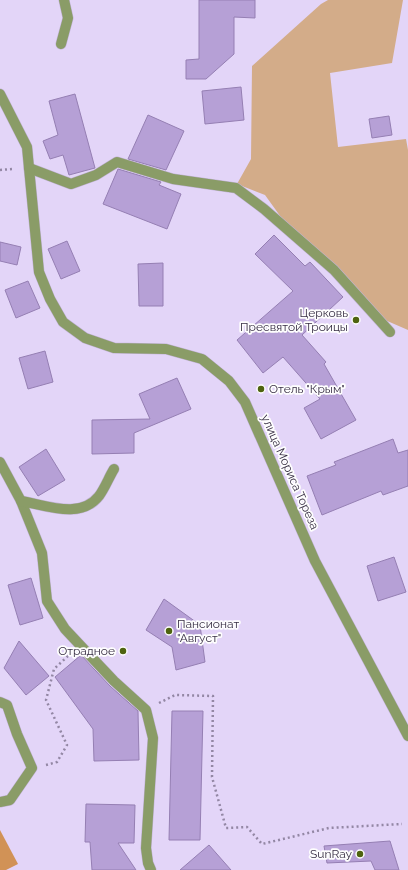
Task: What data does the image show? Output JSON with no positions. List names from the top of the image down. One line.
{"streets":{"street":["улица Мориса Тореза"]},"places":["Церковь Пресвятой Троицы","Отель \"Крым\"","Пансионат \"Август\"","Отрадное","SunRay"]}
